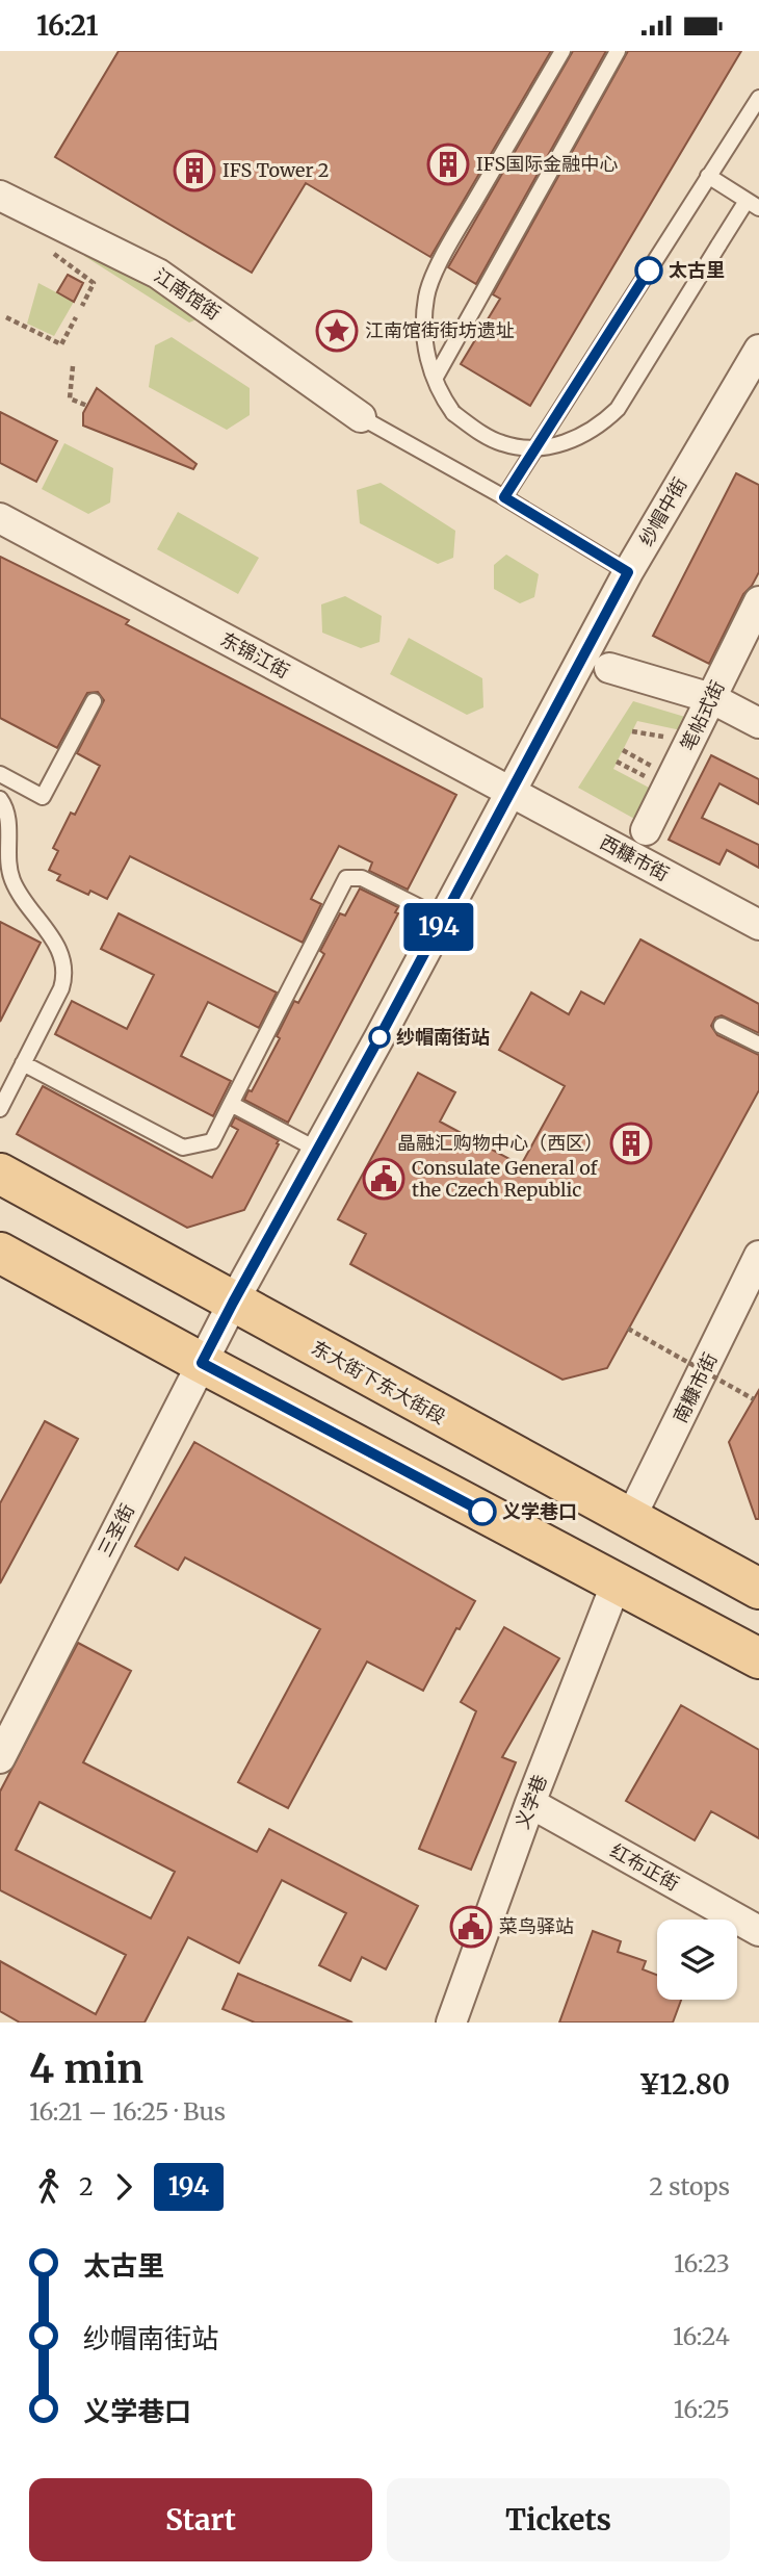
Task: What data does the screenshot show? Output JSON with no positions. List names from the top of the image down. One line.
{"streets":{"main road":["东大街下东大街段"],"street":["江南馆街","纱帽中街","东锦江街","笔帖式街","西糠市街","南糠市街","三圣街","义学巷","红布正街"]},"crossings":[["纱帽中街","东锦江街"],["纱帽中街","西糠市街"],["纱帽中街","三圣街"],["东锦江街","西糠市街"],["东大街下东大街段","南糠市街"],["东大街下东大街段","三圣街"],["义学巷","红布正街"]],"places":{"building":["IFS国际金融中心","IFS Tower 2","晶融汇购物中心（西区）"],"other":["太古里","纱帽南街站","义学巷口"],"place":["江南馆街街坊遗址"],"public building":["Consulate General of the Czech Republic","菜鸟驿站"]},"lines":["bus line 194"],"page":{"status":"16:21","on_map":"194","heading":["4 min","16:21 – 16:25 · Bus","¥12.80"],"legs":["2","194","2 stops"],"list":[{"name":"太古里","value":"16:23"},{"name":"纱帽南街站","value":"16:24"},{"name":"义学巷口","value":"16:25"}],"buttons":["Start","Tickets"]}}
